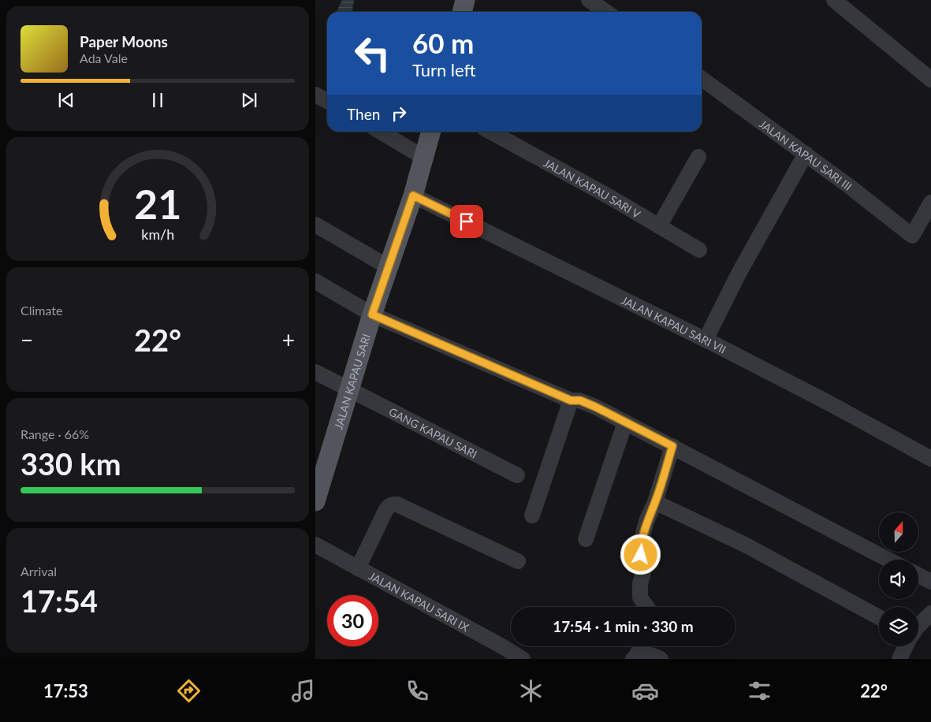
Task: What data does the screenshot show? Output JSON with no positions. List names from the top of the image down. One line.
{"streets":{"main road":["JALAN KAPAU SARI"],"street":["JALAN KAPAU SARI III","JALAN KAPAU SARI V","JALAN KAPAU SARI VII","GANG KAPAU SARI","JALAN KAPAU SARI IX"]},"crossings":[["JALAN KAPAU SARI VII","JALAN KAPAU SARI"],["JALAN KAPAU SARI","GANG KAPAU SARI"]],"north":"top","page":{"turn":["60 m","Turn left"],"song":["Paper Moons","Ada Vale"],"then":"Then","tile":["Climate",["Range · 66%","330 km"],["Arrival","17:54"]],"heat":["−","22°","+"],"limit":"30","trip":"17:54 · 1 min · 330 m","tabs":["17:53","22°"],"gauge":["21","km/h"]}}
